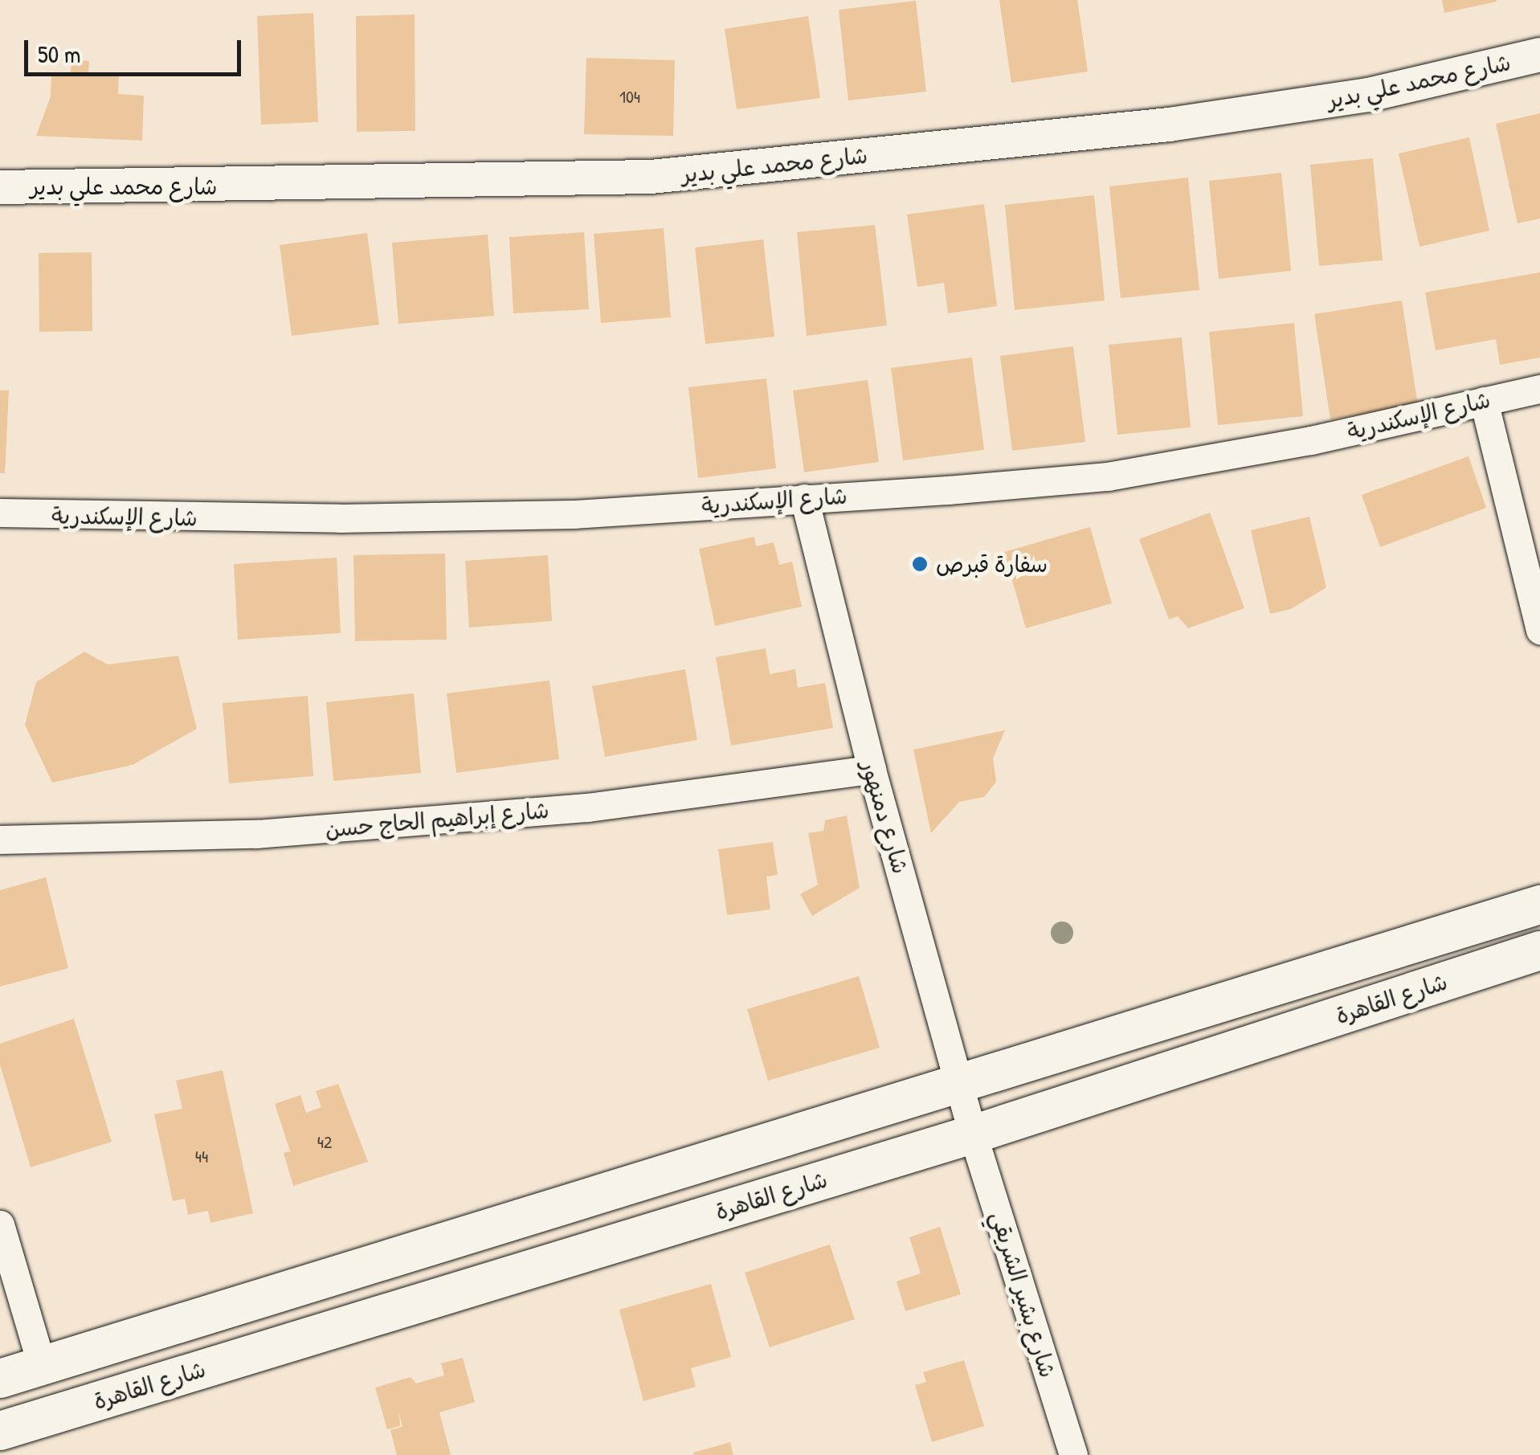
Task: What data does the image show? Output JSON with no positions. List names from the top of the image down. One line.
{"streets":{"main road":["شارع القاهرة"],"street":["شارع محمد علي بدير","شارع الإسكندرية","شارع دمنهور","شارع إبراهيم الحاج حسن","شارع بشير الشريقي"]},"crossings":[["شارع الإسكندرية","شارع دمنهور"],["شارع دمنهور","شارع إبراهيم الحاج حسن"],["شارع دمنهور","شارع القاهرة"],["شارع دمنهور","شارع بشير الشريقي"],["شارع القاهرة","شارع بشير الشريقي"]],"places":["سفارة قبرص"],"house_numbers":["104","42","44"],"scale_bar":"50 m"}
